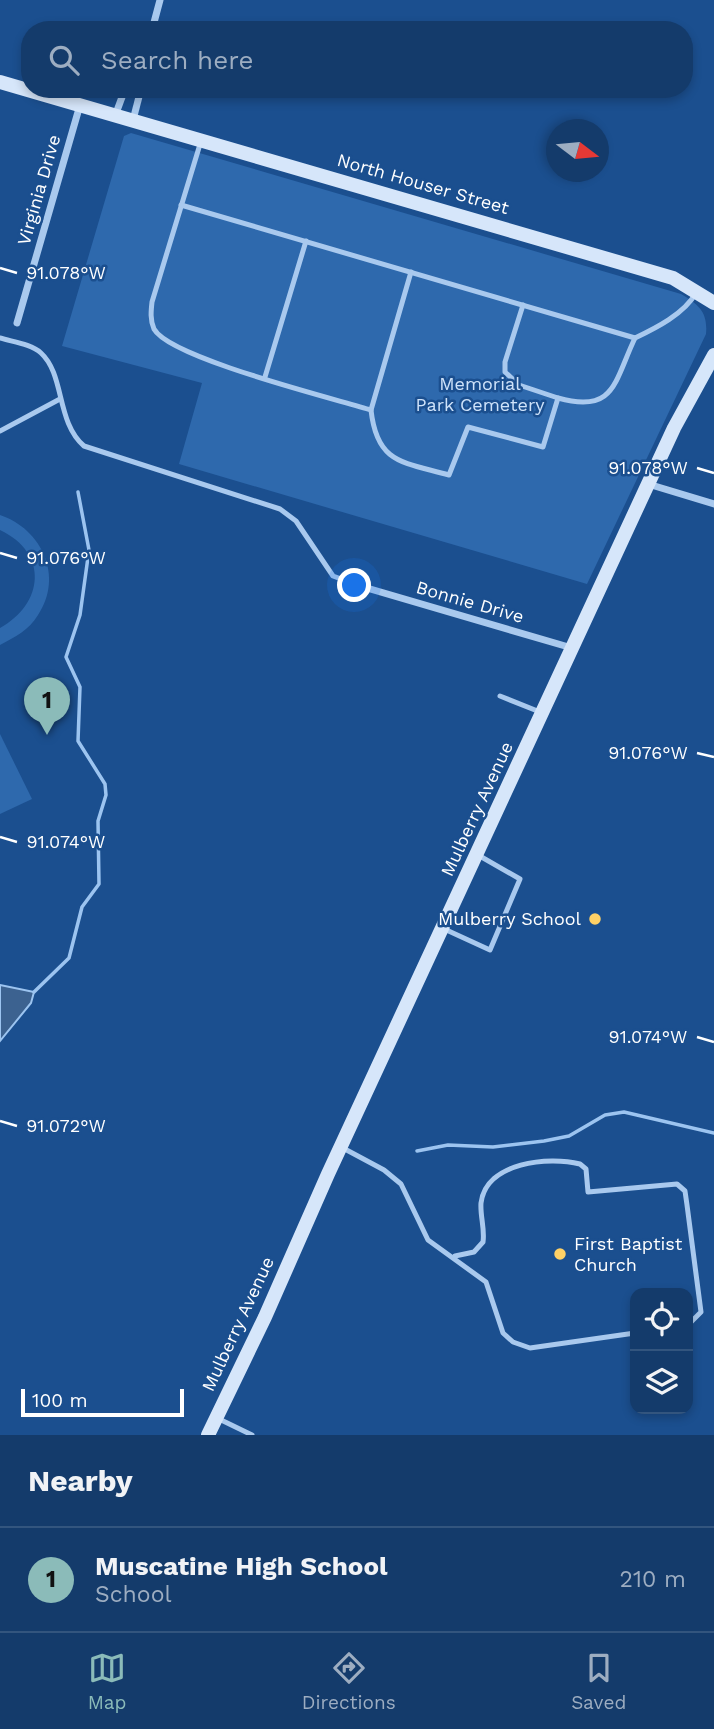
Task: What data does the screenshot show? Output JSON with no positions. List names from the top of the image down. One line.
{"streets":{"main road":["North Houser Street","Mulberry Avenue"],"street":["Virginia Drive","Bonnie Drive"]},"crossings":[["North Houser Street","Virginia Drive"],["Bonnie Drive","Mulberry Avenue"]],"parks":["Memorial Park Cemetery"],"places":["Mulberry School","First Baptist Church"],"scale_bar":"100 m","north":"right","page":{"search":"Search here","pins":"1","scale":"100 m","heading":"Nearby","list":[{"mark":"1","name":"Muscatine High School","note":"School","value":"210 m"}],"nav":["Map","Directions","Saved"]},"coordinates":["91.078°W","91.076°W","91.074°W","91.072°W"]}
